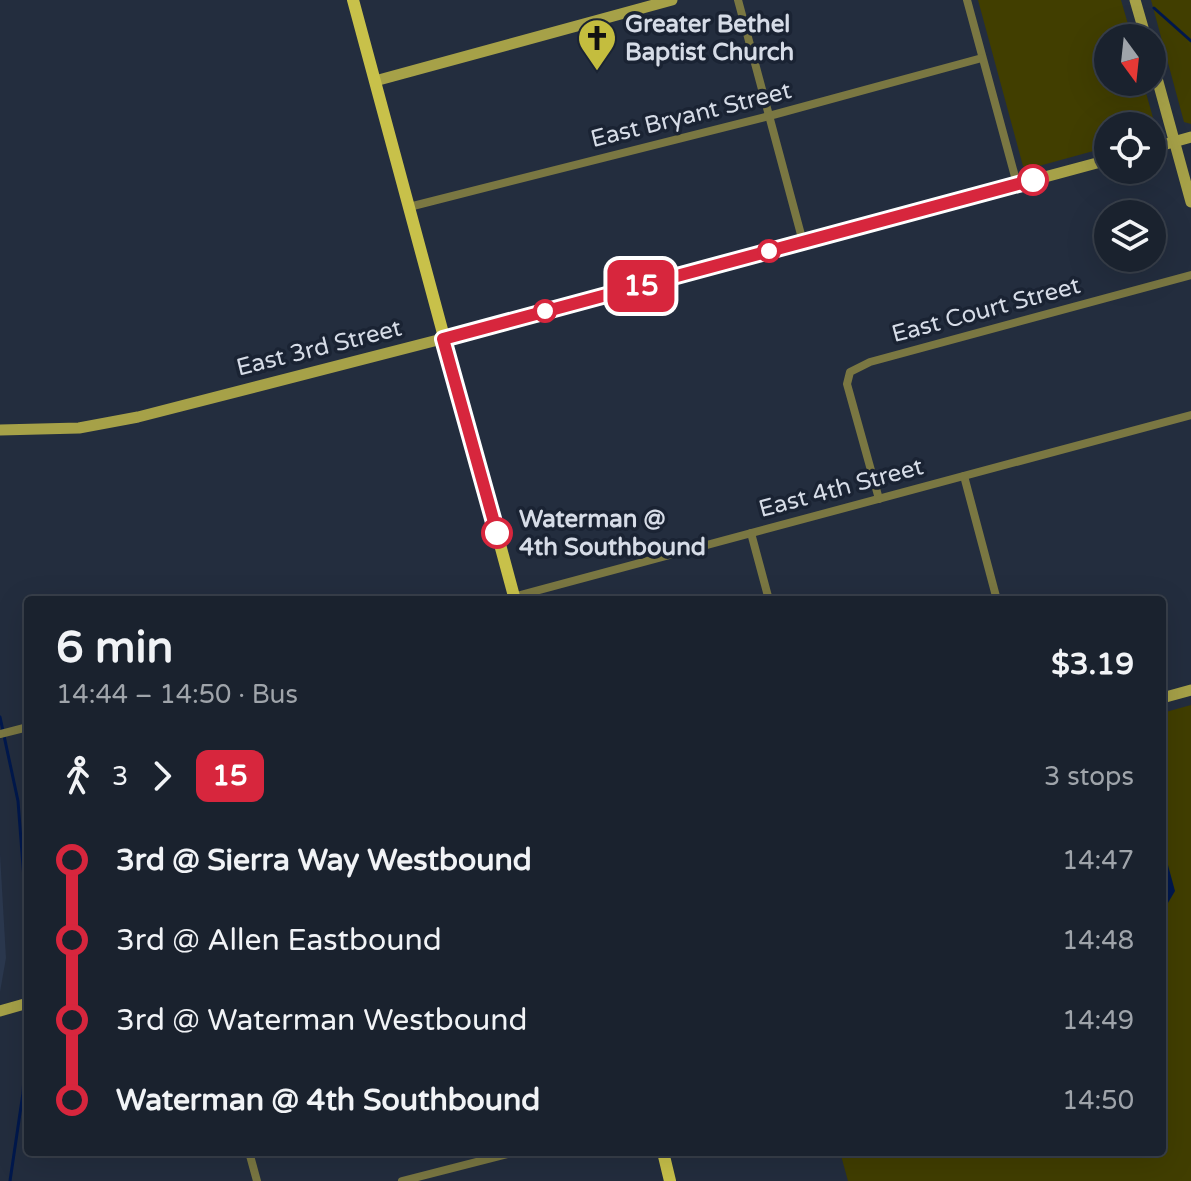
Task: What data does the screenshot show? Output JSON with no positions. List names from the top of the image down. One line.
{"streets":{"main road":["East 3rd Street"],"street":["East Bryant Street","East Court Street","East 4th Street"]},"crossings":[["East Court Street","East 4th Street"]],"places":{"church":["Greater Bethel Baptist Church"],"other":["Waterman @ 4th Southbound"]},"lines":["bus line 15"],"north":"bottom","page":{"on_map":"15","heading":["6 min","14:44 – 14:50 · Bus","$3.19"],"legs":["3","15","3 stops"],"list":[{"name":"3rd @ Sierra Way Westbound","value":"14:47"},{"name":"3rd @ Allen Eastbound","value":"14:48"},{"name":"3rd @ Waterman Westbound","value":"14:49"},{"name":"Waterman @ 4th Southbound","value":"14:50"}]}}
